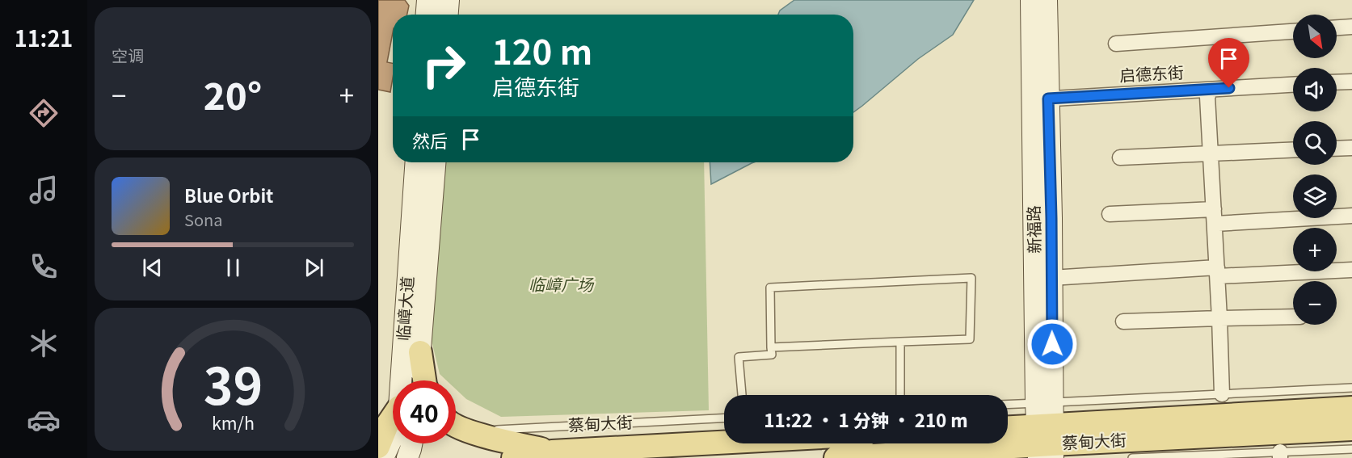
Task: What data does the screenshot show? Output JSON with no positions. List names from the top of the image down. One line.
{"streets":{"main road":["蔡甸大街"],"street":["启德东街","新福路","临嶂大道"]},"crossings":[["启德东街","新福路"],["新福路","蔡甸大街"]],"parks":["临嶂广场"],"north":"bottom right","page":{"tabs":"11:21","tile":"空调","map_buttons":["+","−"],"turn":["120 m","启德东街"],"heat":["−","20°","+"],"then":"然后","song":["Blue Orbit","Sona"],"limit":"40","trip":"11:22 · 1 分钟 · 210 m","gauge":["39","km/h"]}}
